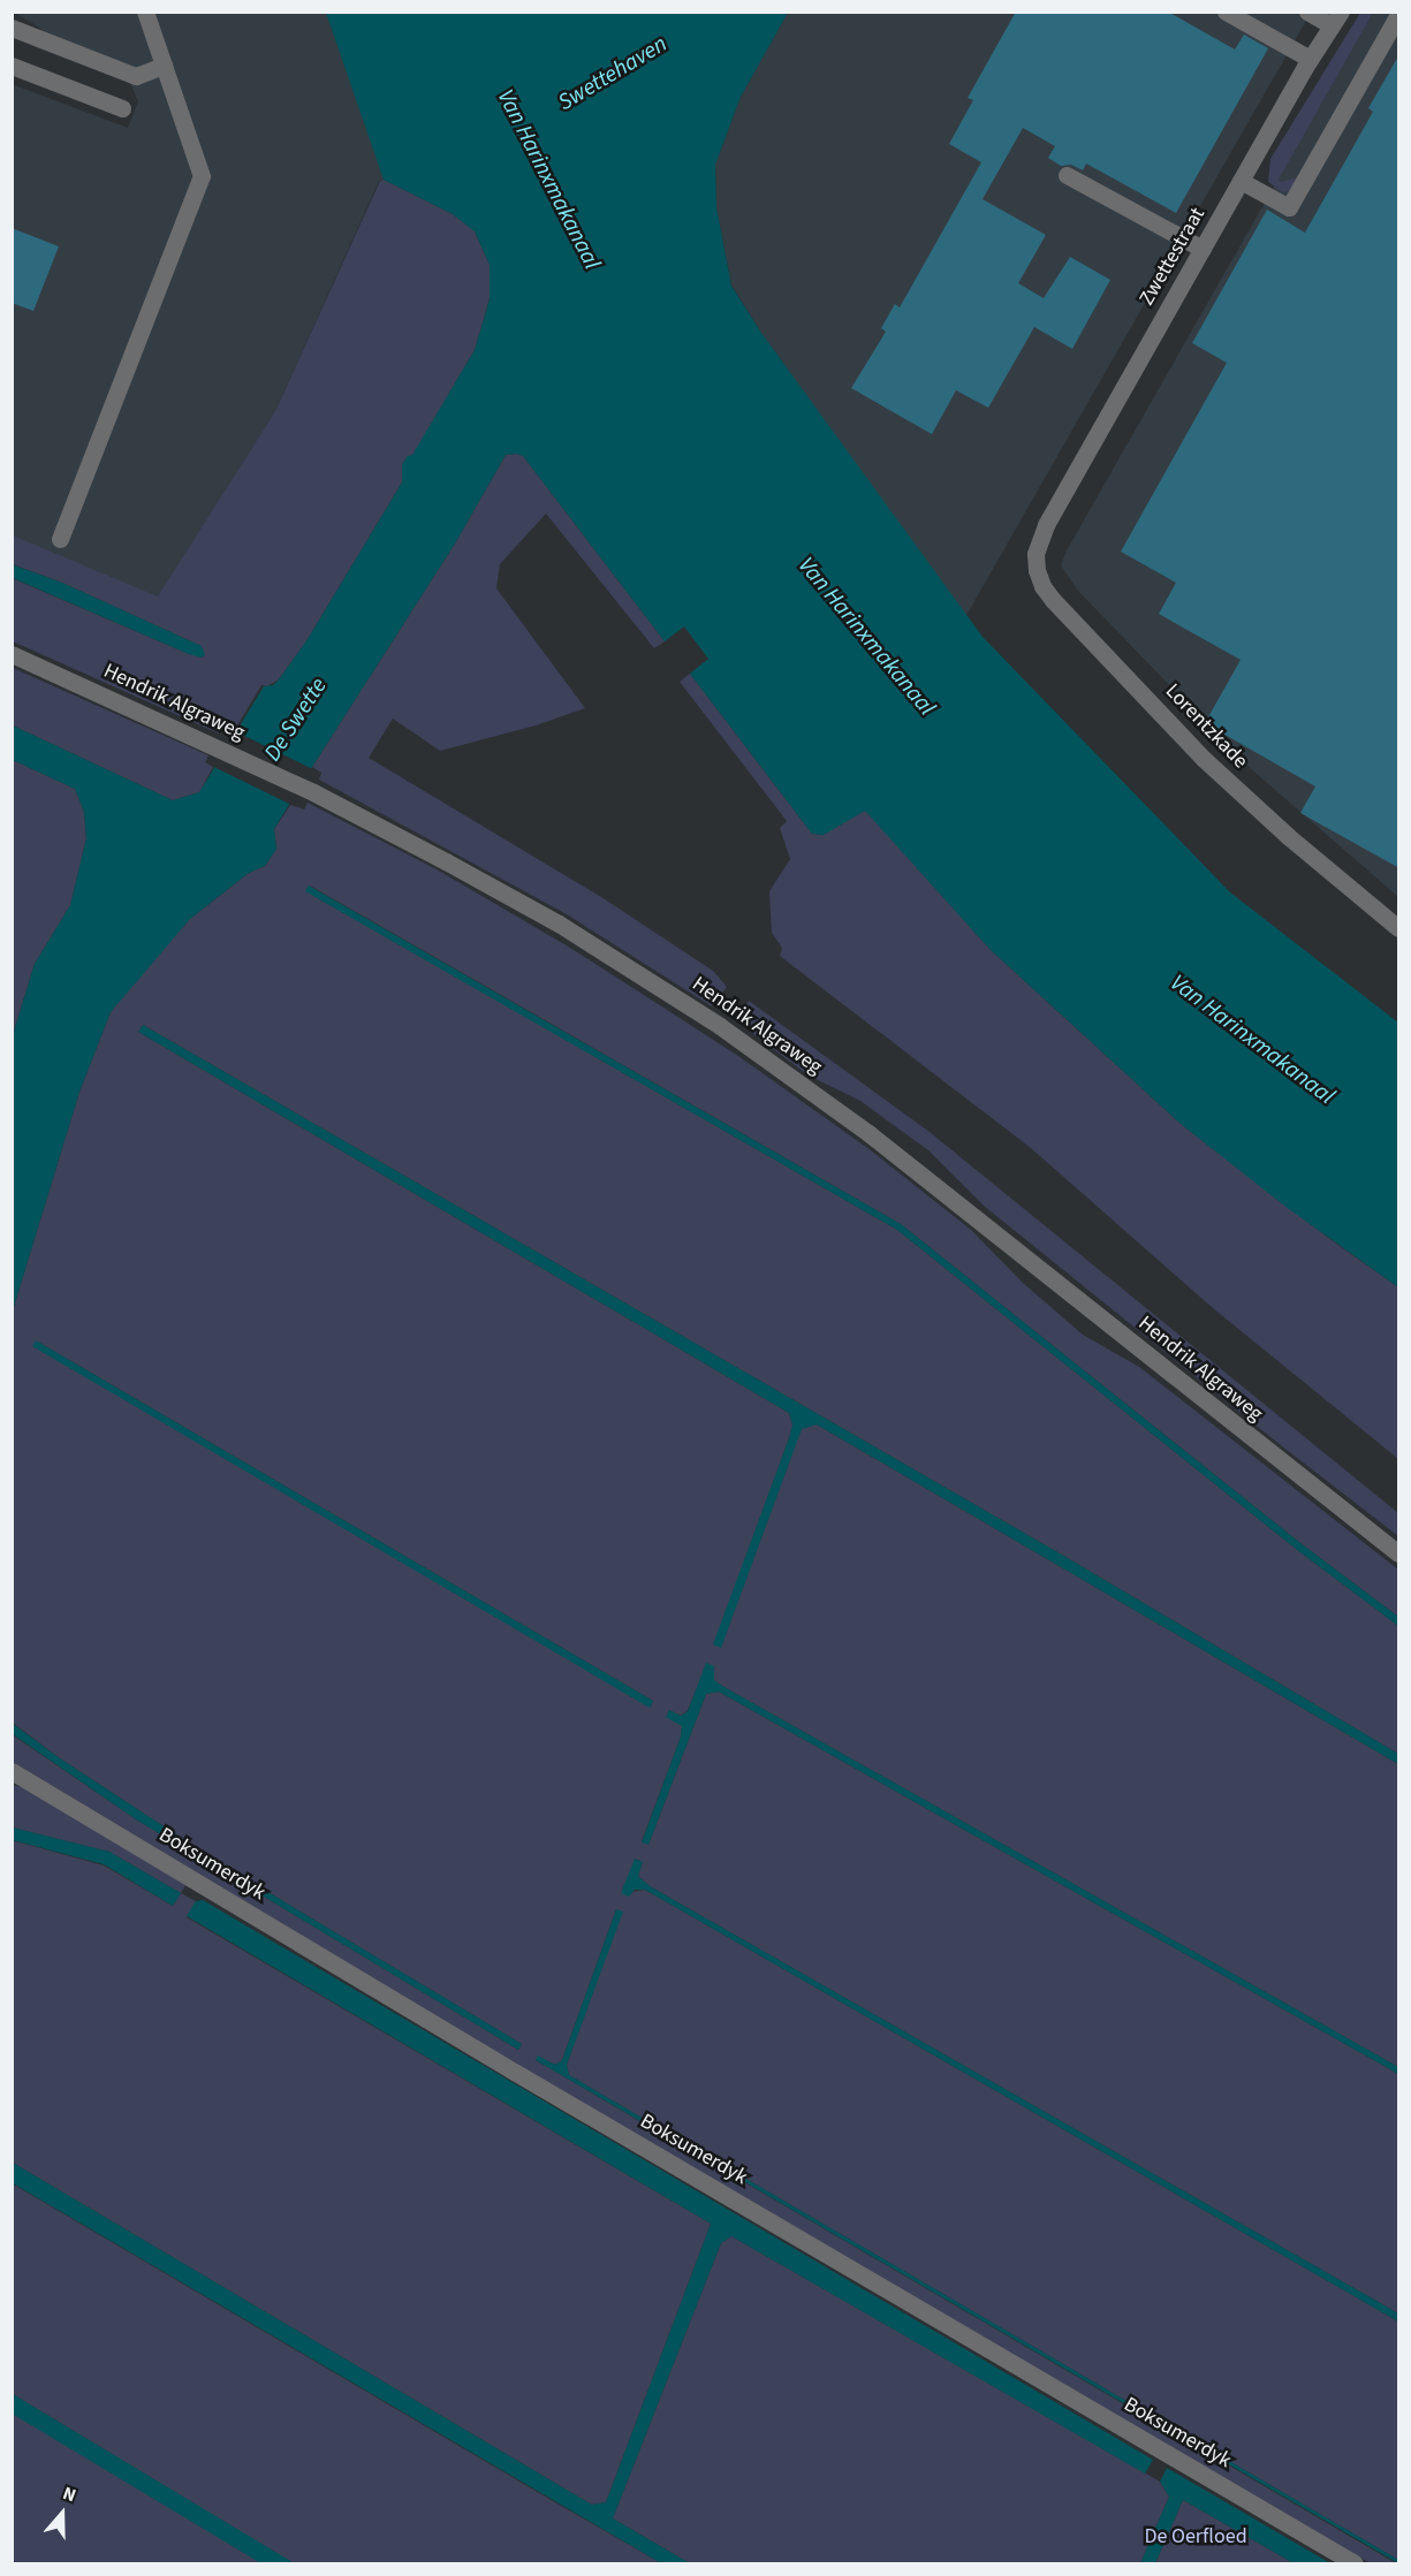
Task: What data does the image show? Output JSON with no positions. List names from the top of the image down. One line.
{"streets":{"street":["Zwettestraat","Hendrik Algraweg","Lorentzkade","Boksumerdyk"]},"crossings":[["Zwettestraat","Lorentzkade"]],"water":["Swettehaven","Van Harinxmakanaal","De Swette"],"parks":["De Oerfloed"],"north":"top"}
